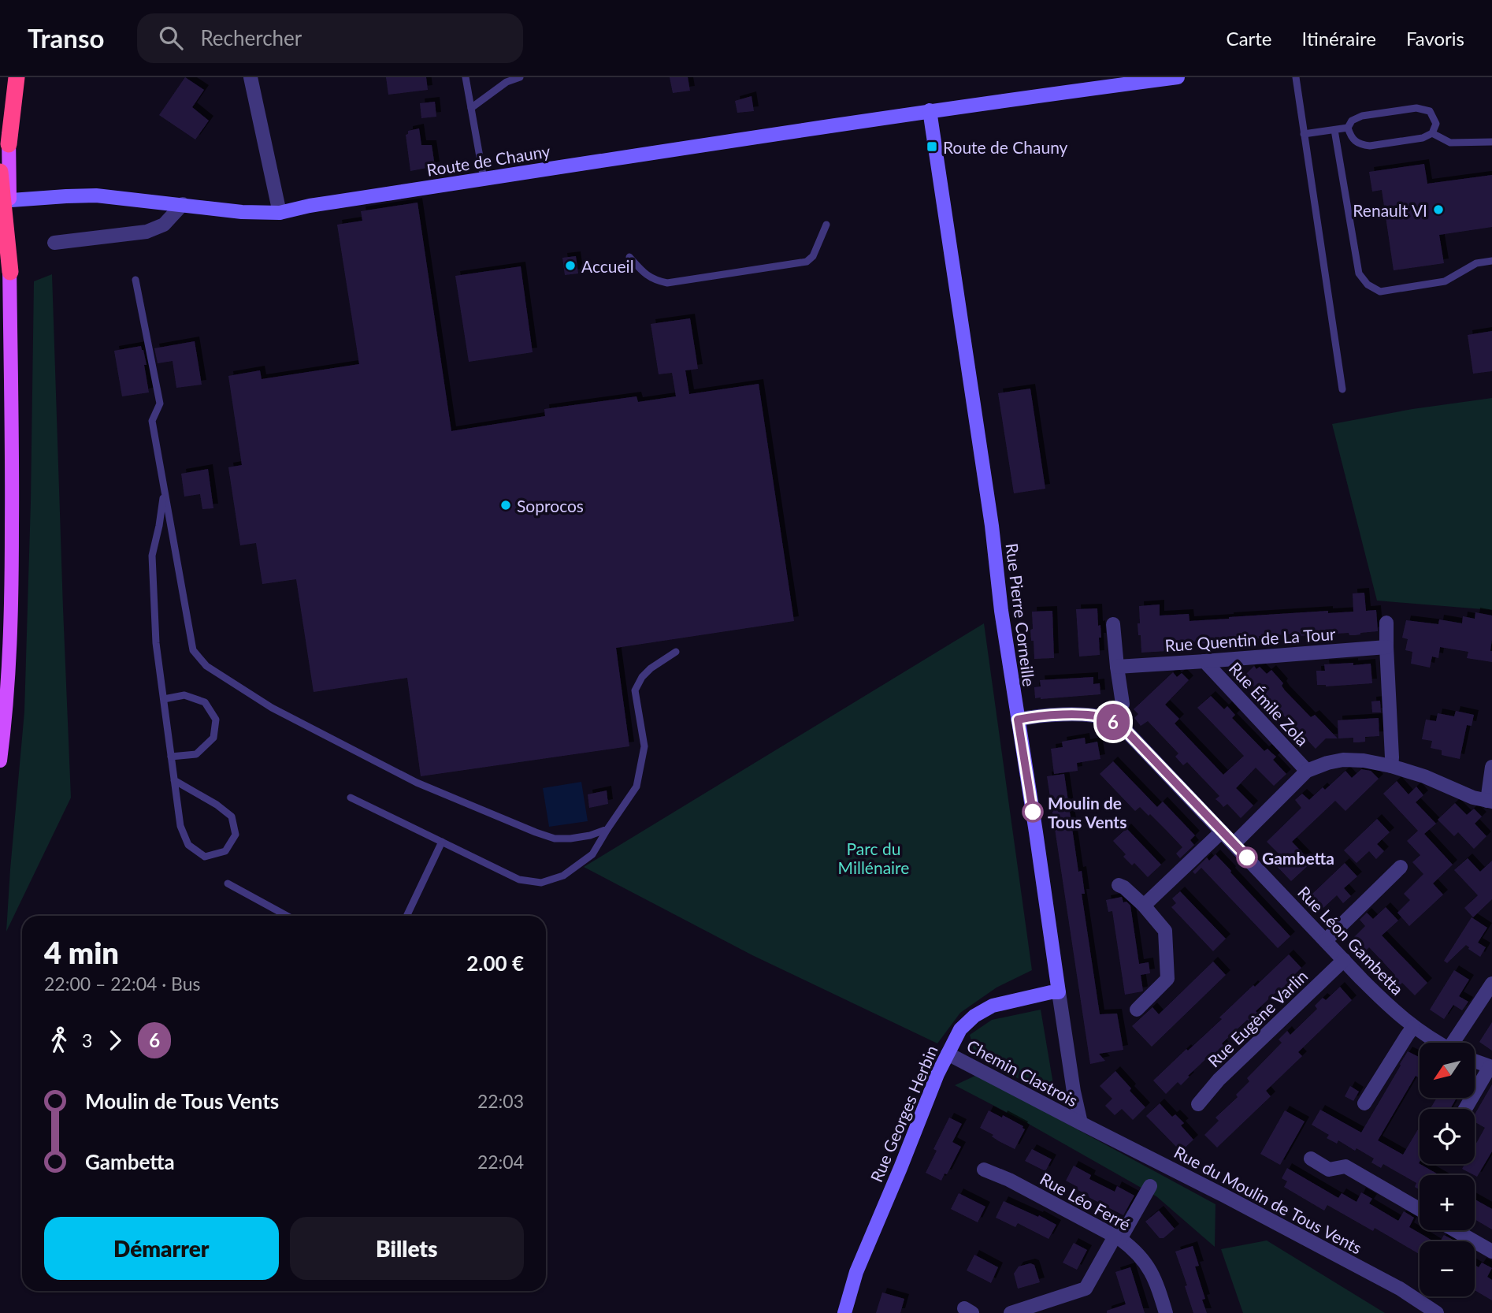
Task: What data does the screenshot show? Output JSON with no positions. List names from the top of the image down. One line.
{"streets":{"street":["Route de Chauny","Rue Pierre Corneille","Rue Quentin de La Tour","Rue Émile Zola","Rue Léon Gambetta","Rue Eugène Varlin","Chemin Clastrois","Rue Georges Herbin","Rue du Moulin de Tous Vents","Rue Léo Ferré"]},"crossings":[["Route de Chauny","Rue Pierre Corneille"],["Rue Pierre Corneille","Rue Léon Gambetta"],["Rue Pierre Corneille","Chemin Clastrois"],["Rue Pierre Corneille","Rue Georges Herbin"],["Rue Pierre Corneille","Rue du Moulin de Tous Vents"],["Rue Quentin de La Tour","Rue Émile Zola"],["Rue Léon Gambetta","Rue Eugène Varlin"],["Chemin Clastrois","Rue Georges Herbin"],["Chemin Clastrois","Rue du Moulin de Tous Vents"]],"parks":["Parc du Millénaire"],"places":{"transit":["Route de Chauny"],"other":["Renault VI","Accueil","Soprocos","Moulin de Tous Vents","Gambetta"]},"lines":["bus line 6"],"north":"bottom left","page":{"header":"Transo","search":"Rechercher","nav":["Carte","Itinéraire","Favoris"],"on_map":"6","heading":["4 min","22:00 – 22:04 · Bus","2.00 €"],"legs":["3","6"],"map_buttons":["+","−"],"list":[{"name":"Moulin de Tous Vents","value":"22:03"},{"name":"Gambetta","value":"22:04"}],"buttons":["Démarrer","Billets"]}}
